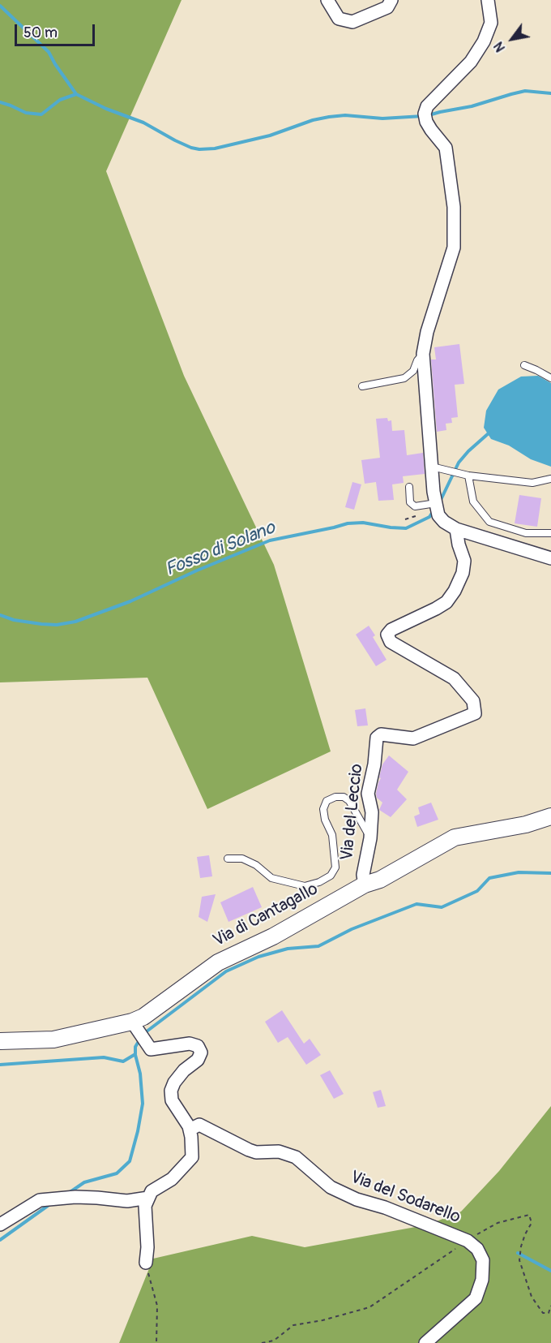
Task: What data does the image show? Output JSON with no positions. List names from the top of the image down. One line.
{"streets":{"street":["Via del Leccio","Via di Cantagallo","Via del Sodarello"]},"crossings":[["Via del Leccio","Via di Cantagallo"]],"water":["Fosso di Solano"],"scale_bar":"50 m","north":"bottom left"}
